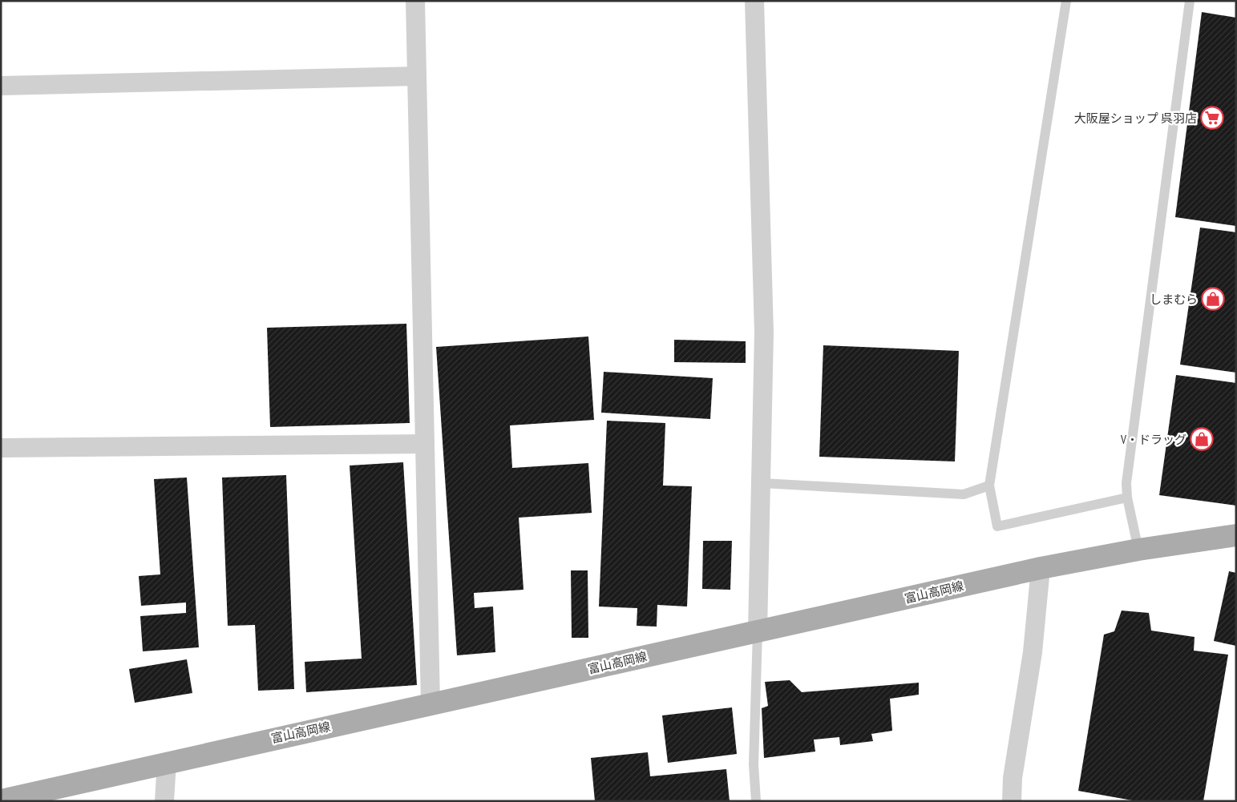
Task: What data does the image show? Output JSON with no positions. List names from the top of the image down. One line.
{"streets":{"main road":["富山高岡線"]},"places":{"supermarket":["大阪屋ショップ 呉羽店"],"shop":["しまむら","V・ドラッグ"]}}
